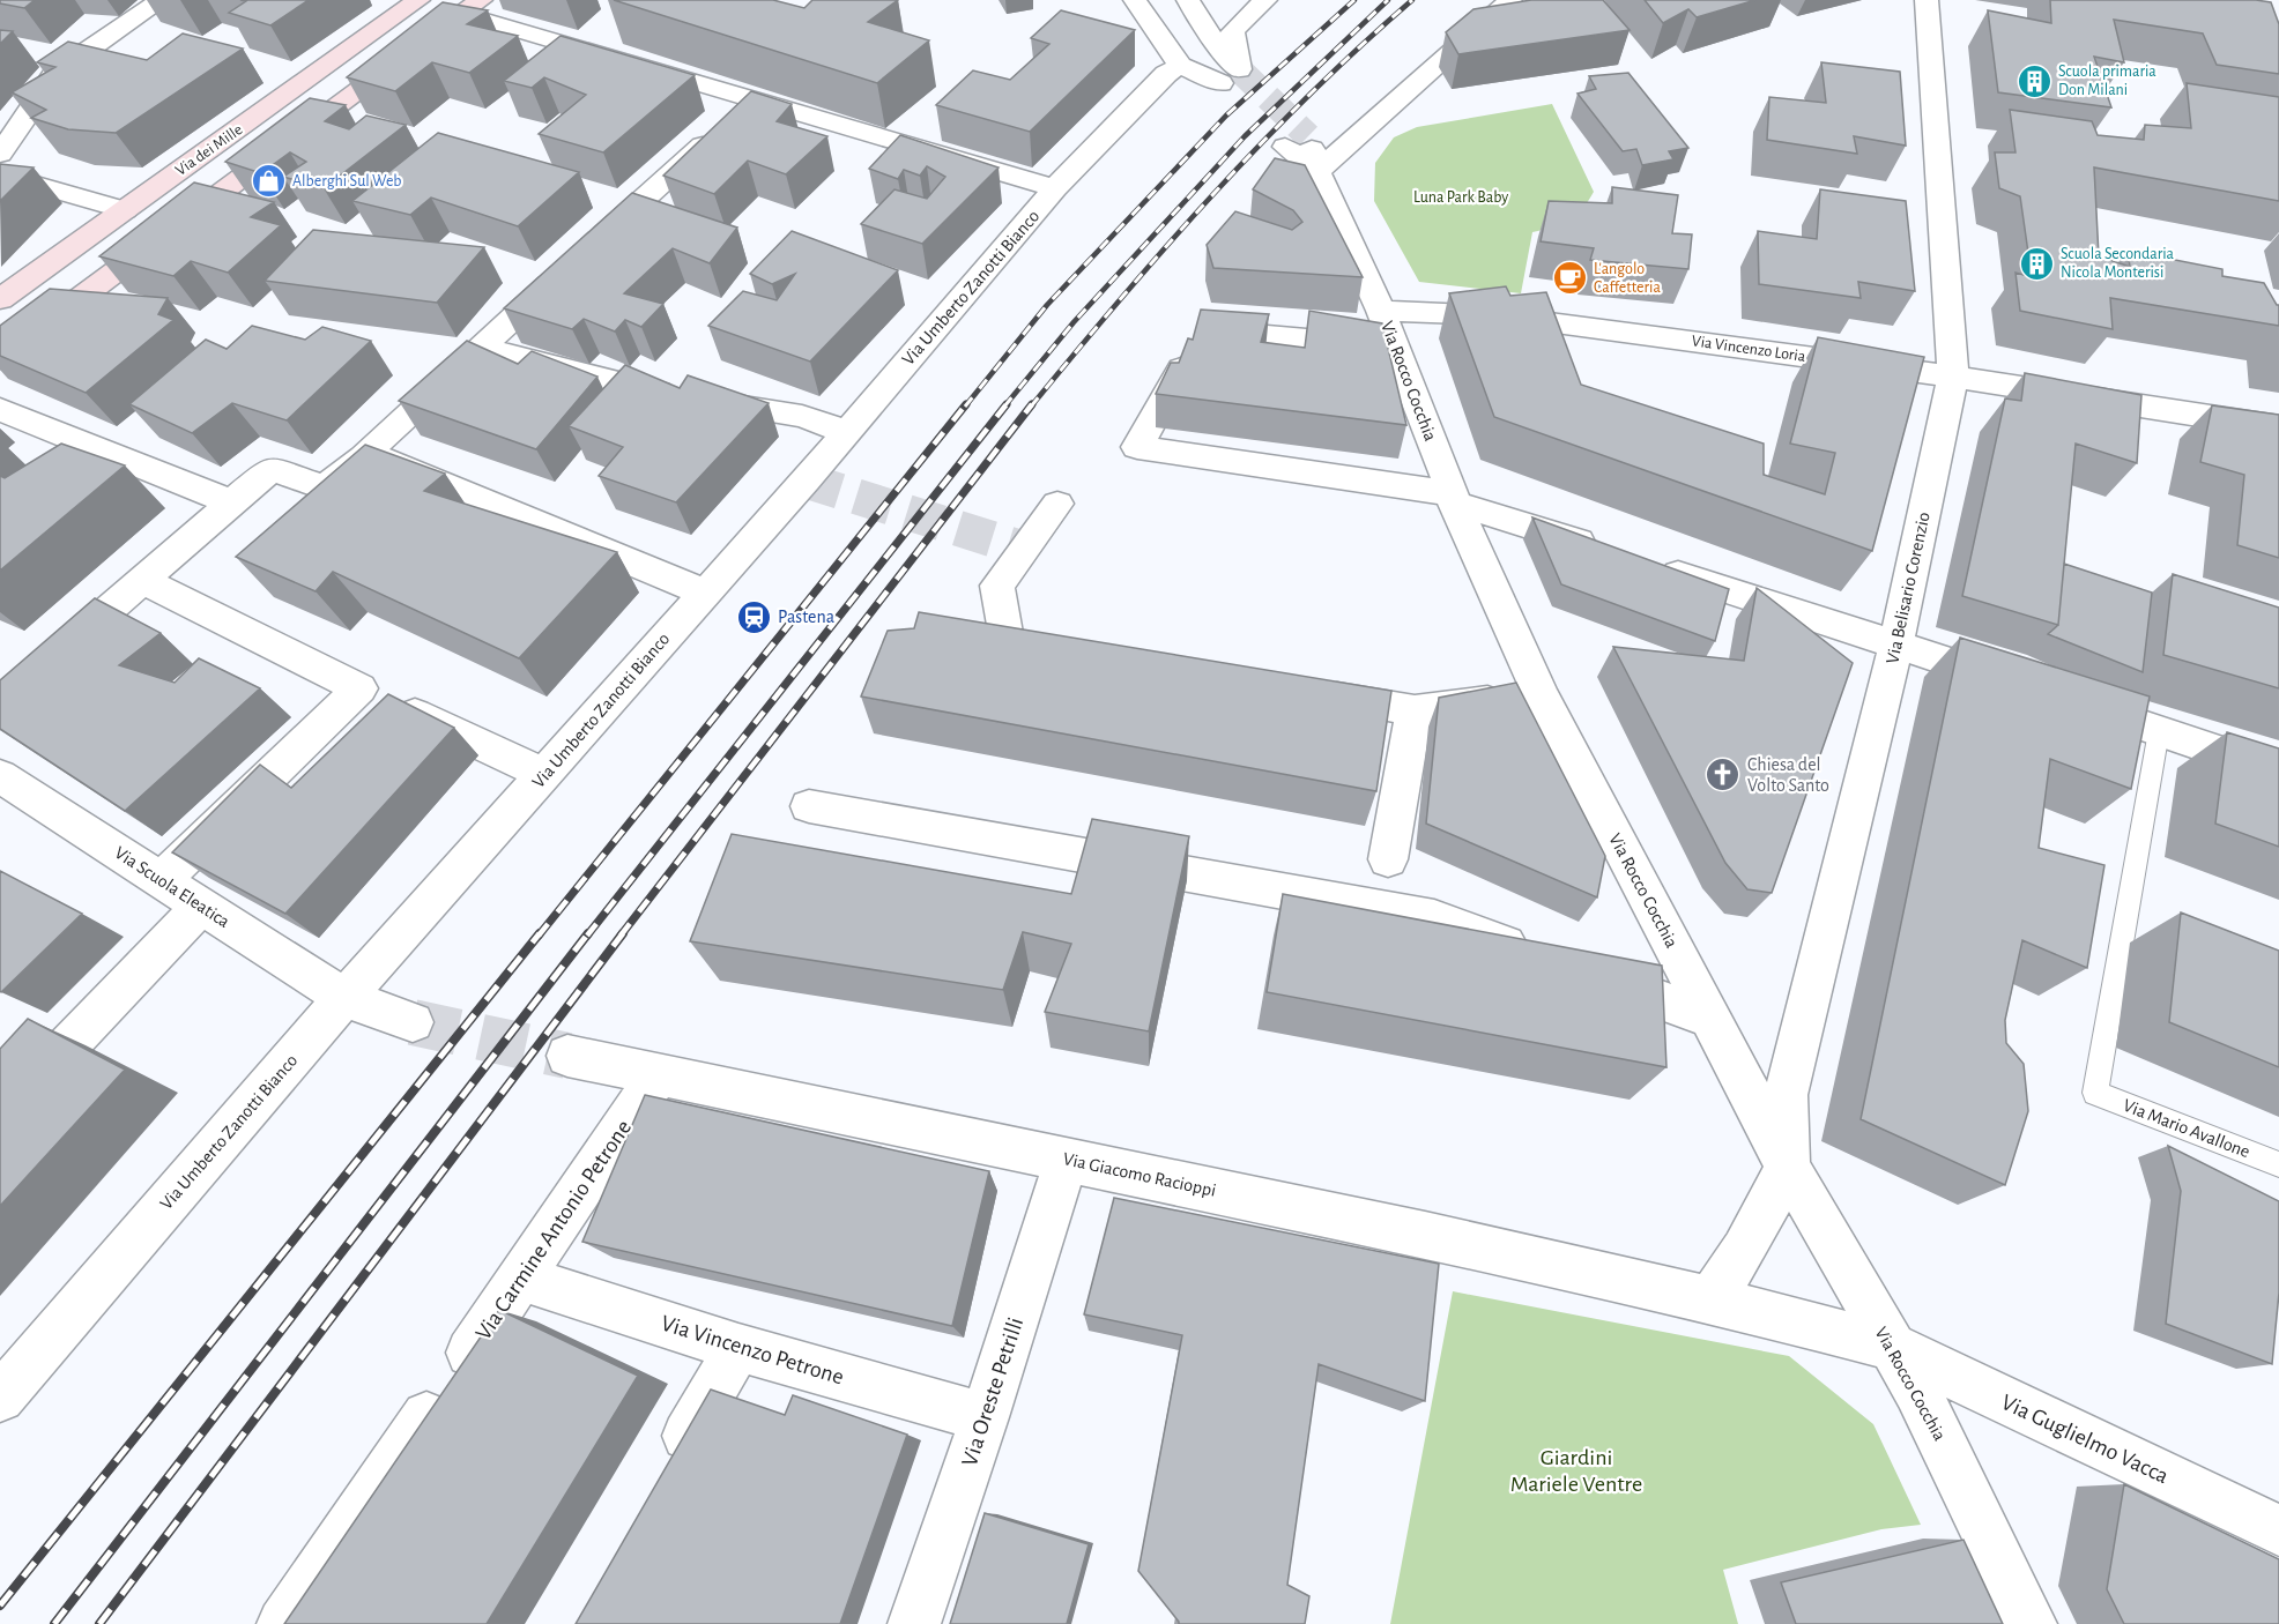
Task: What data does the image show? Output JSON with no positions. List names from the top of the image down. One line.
{"streets":{"street":["Via dei Mille","Via Umberto Zanotti Bianco","Via Vincenzo Loria","Via Rocco Cocchia","Via Belisario Corenzio","Via Scuola Eleatica","Via Giacomo Racioppi","Via Carmine Antonio Petrone","Via Vincenzo Petrone","Via Oreste Petrilli","Via Guglielmo Vacca"],"lane":["Via Mario Avallone"]},"crossings":[["Via Umberto Zanotti Bianco","Via Scuola Eleatica"],["Via Vincenzo Loria","Via Rocco Cocchia"],["Via Vincenzo Loria","Via Belisario Corenzio"],["Via Rocco Cocchia","Via Belisario Corenzio"],["Via Rocco Cocchia","Via Giacomo Racioppi"],["Via Rocco Cocchia","Via Guglielmo Vacca"],["Via Giacomo Racioppi","Via Carmine Antonio Petrone"],["Via Giacomo Racioppi","Via Oreste Petrilli"],["Via Giacomo Racioppi","Via Guglielmo Vacca"],["Via Carmine Antonio Petrone","Via Vincenzo Petrone"],["Via Vincenzo Petrone","Via Oreste Petrilli"]],"parks":["Luna Park Baby","Giardini Mariele Ventre"],"places":{"building":["Scuola primaria Don Milani","Scuola Secondaria Nicola Monterisi"],"shop":["Alberghi Sul Web"],"cafe":["L'angolo Caffetteria"],"station":["Pastena"],"church":["Chiesa del Volto Santo"]}}
